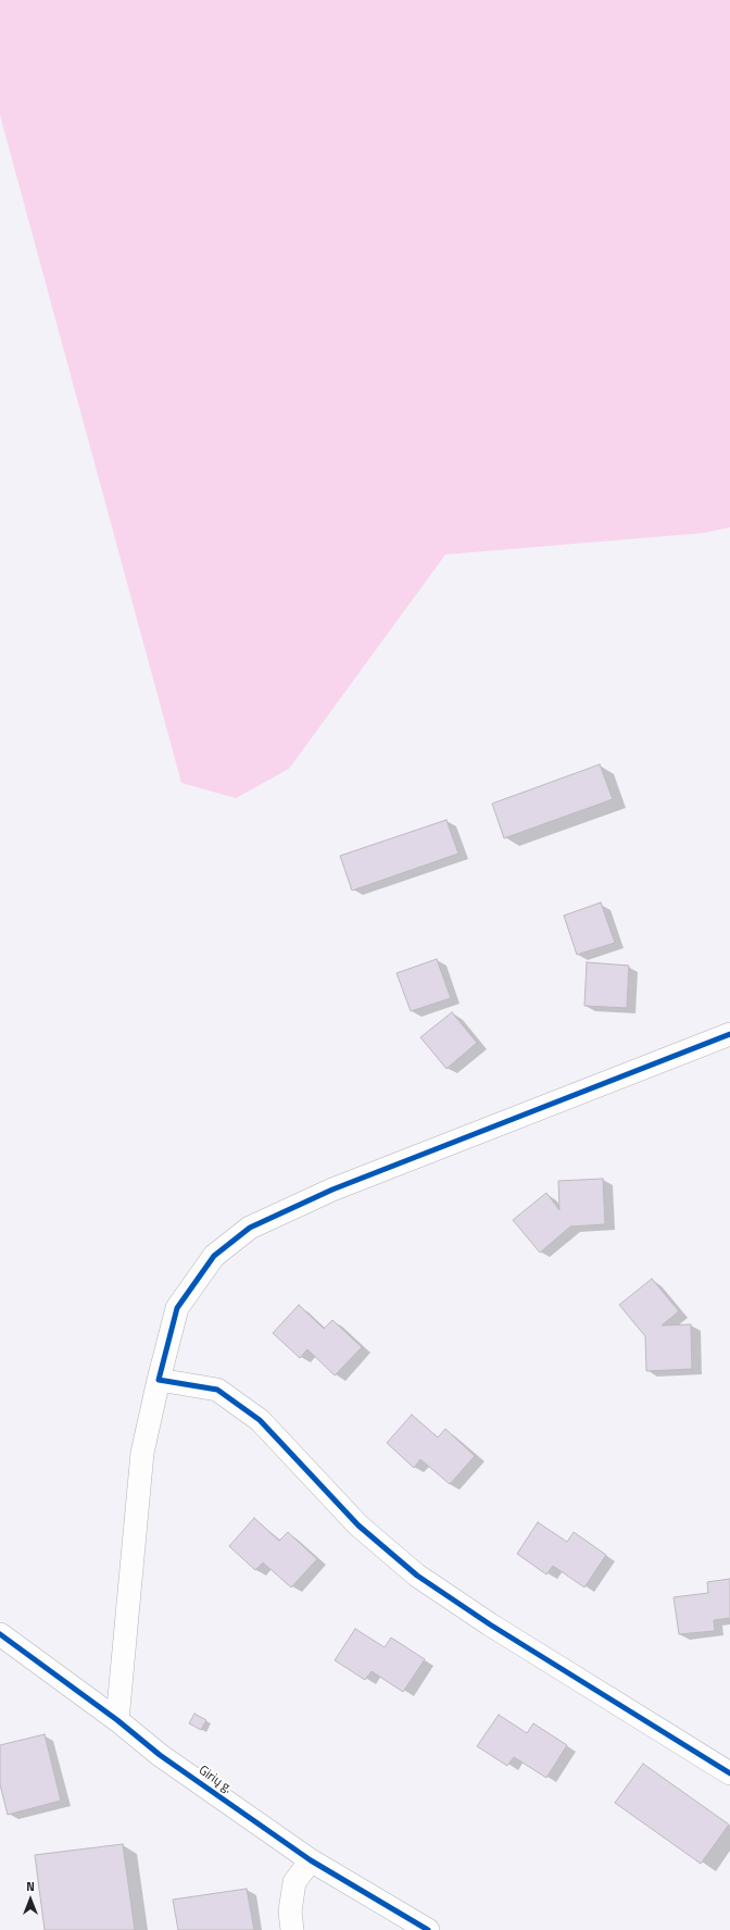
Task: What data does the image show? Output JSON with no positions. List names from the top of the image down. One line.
{"streets":{"street":["Girių g."]},"north":"top"}
